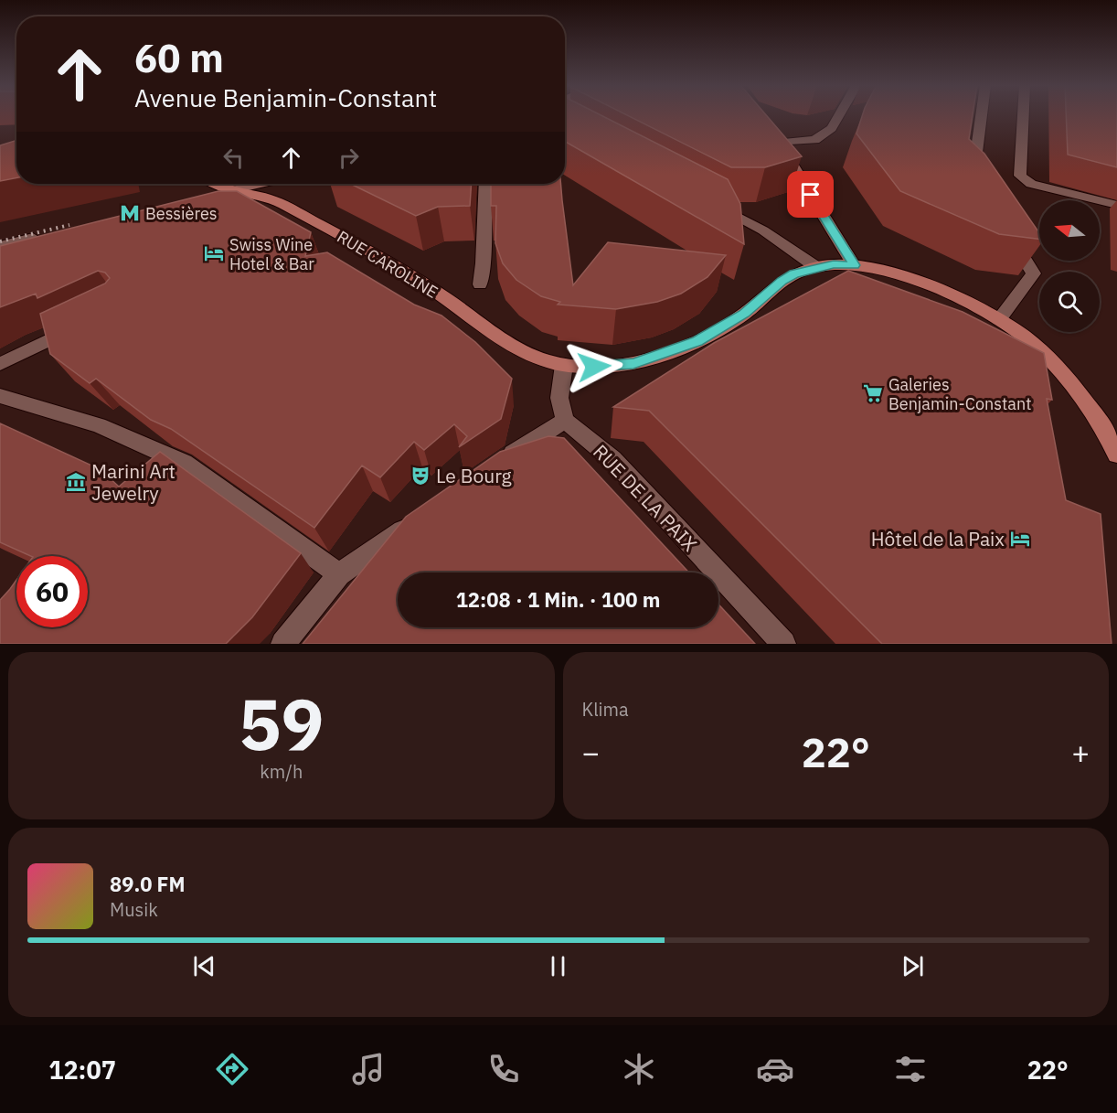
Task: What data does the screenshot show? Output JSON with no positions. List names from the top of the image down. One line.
{"streets":{"main road":["RUE CAROLINE"],"street":["RUE DE LA PAIX"]},"places":{"metro station":["Bessières"],"hotel":["Swiss Wine Hotel & Bar","Hôtel de la Paix"],"supermarket":["Galeries Benjamin-Constant"],"theatre":["Le Bourg"],"museum":["Marini Art Jewelry"]},"north":"left","page":{"turn":["60 m","Avenue Benjamin-Constant"],"limit":"60","trip":"12:08 · 1 Min. · 100 m","tile":[["59","km/h"],"Klima"],"heat":["−","22°","+"],"song":["89.0 FM","Musik"],"tabs":["12:07","22°"]}}
